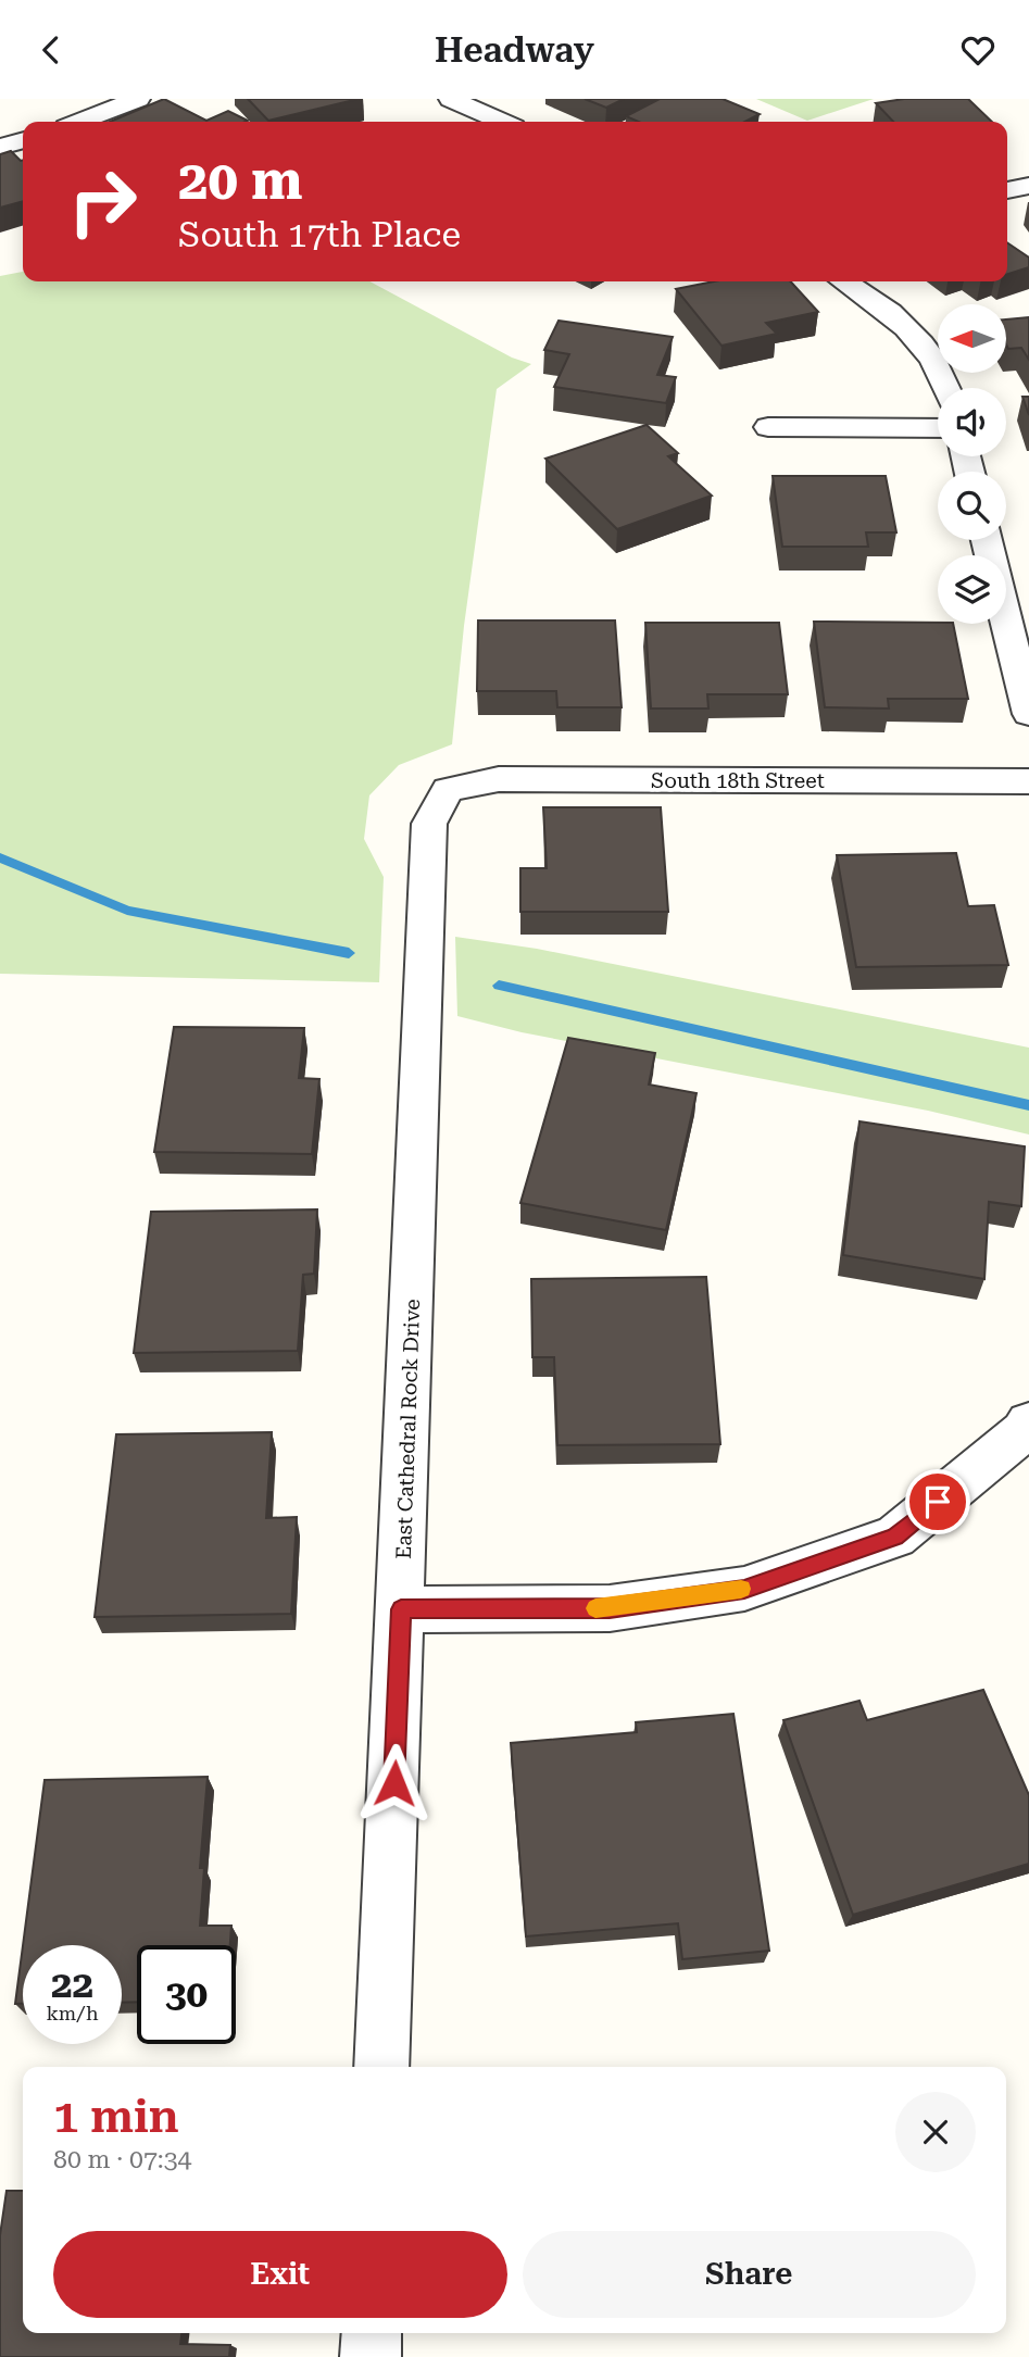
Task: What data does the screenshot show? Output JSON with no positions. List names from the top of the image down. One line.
{"streets":{"street":["South 18th Street","East Cathedral Rock Drive"]},"crossings":[["South 18th Street","East Cathedral Rock Drive"]],"north":"left","page":{"header":"Headway","turn":["20 m","South 17th Place"],"speed":"22 km/h","limit":"30","heading":["1 min","80 m · 07:34"],"buttons":["Exit","Share"]}}
